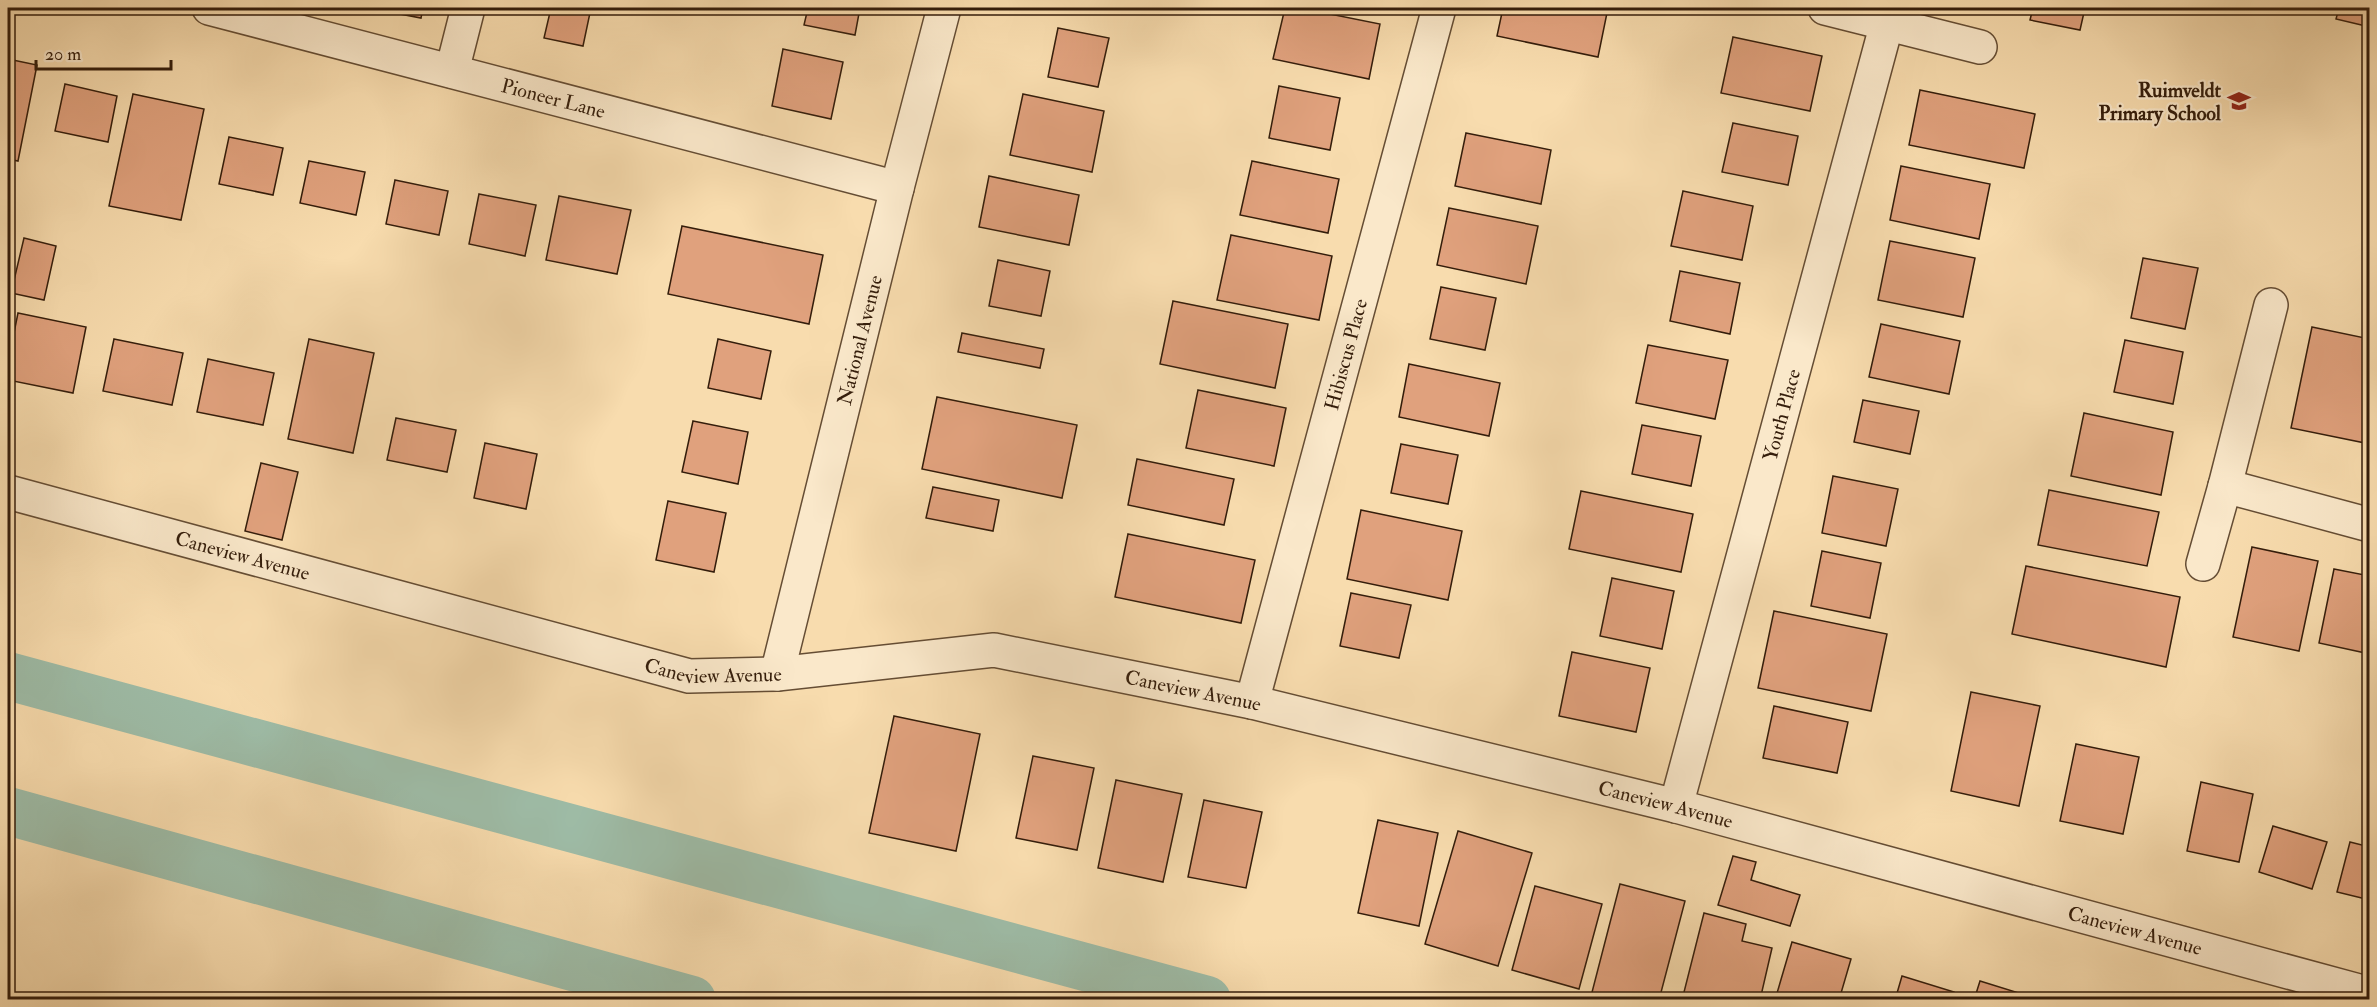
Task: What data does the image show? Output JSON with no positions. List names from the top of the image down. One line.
{"streets":{"street":["Pioneer Lane","National Avenue","Hibiscus Place","Youth Place","Caneview Avenue"]},"crossings":[["Pioneer Lane","National Avenue"],["National Avenue","Caneview Avenue"],["Hibiscus Place","Caneview Avenue"],["Youth Place","Caneview Avenue"]],"places":{"school or university":["Ruimveldt Primary School"]},"scale_bar":"20 m"}
